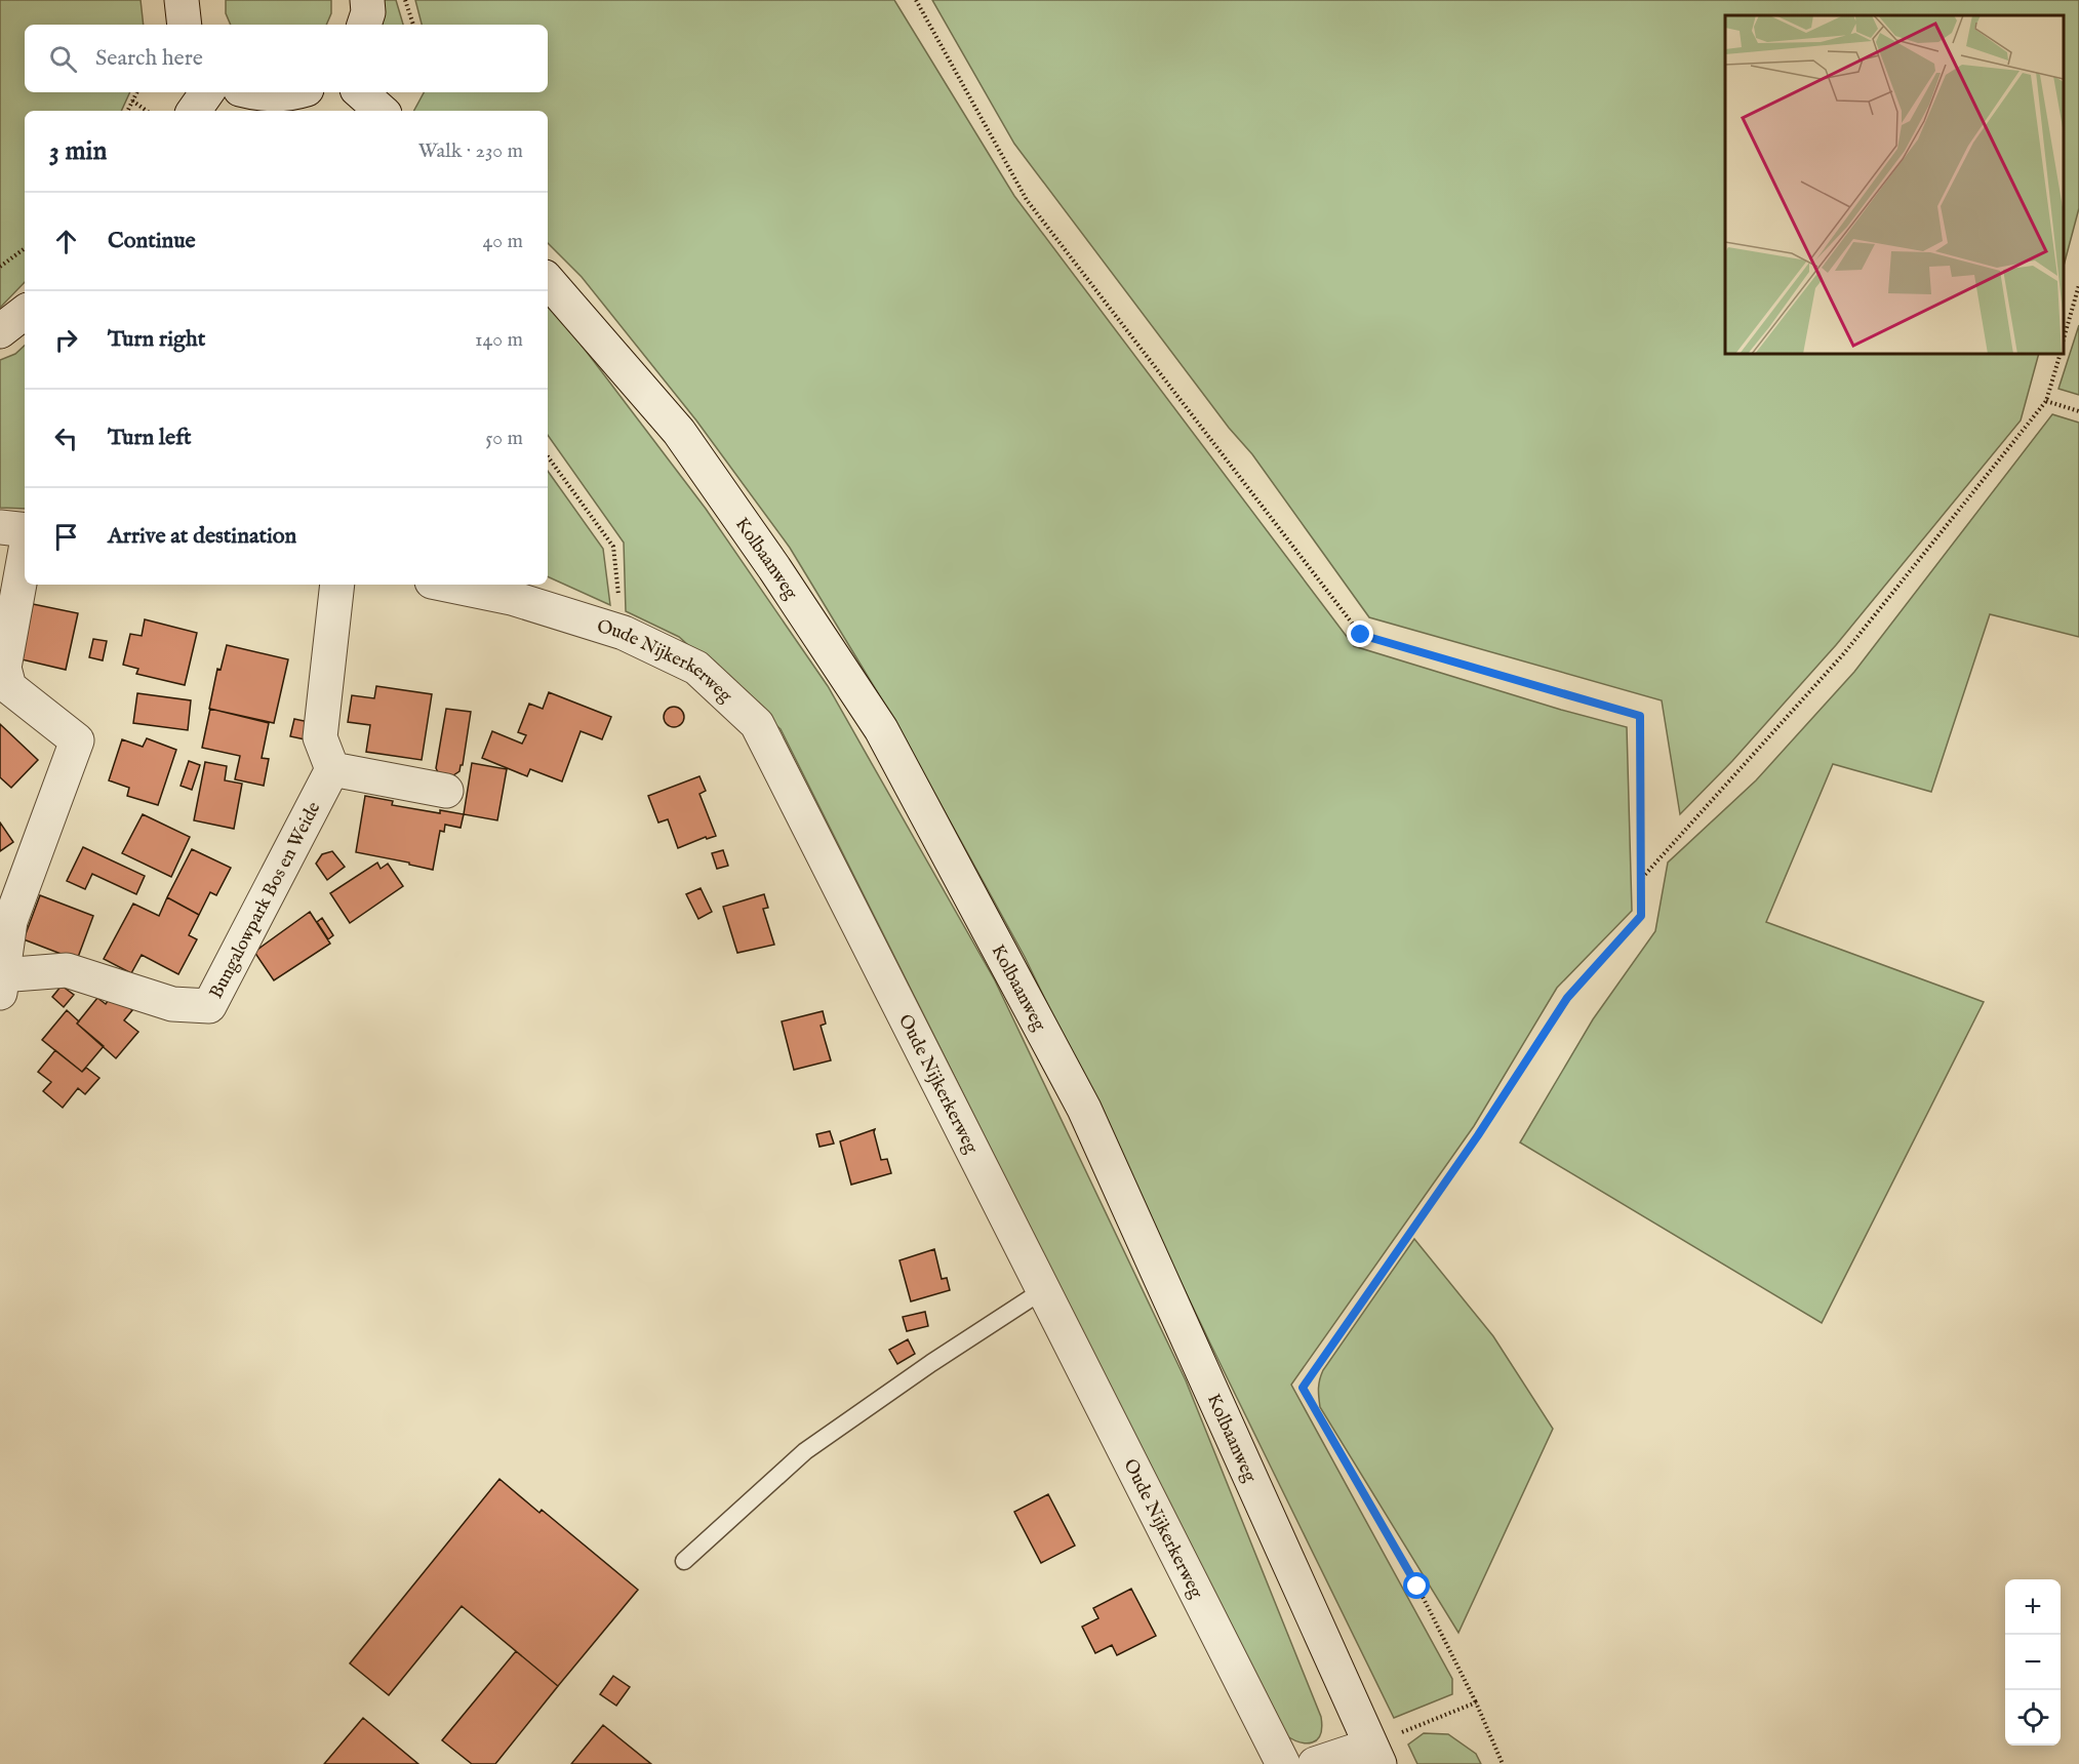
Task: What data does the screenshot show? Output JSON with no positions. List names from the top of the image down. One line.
{"streets":{"street":["Kolbaanweg","Oude Nijkerkerweg","Bungalowpark Bos en Weide"]},"page":{"search":"Search here","heading":["3 min","Walk · 230 m"],"list":[["Continue","40 m"],["Turn right","140 m"],["Turn left","50 m"],"Arrive at destination"],"map_buttons":["+","−"]}}
